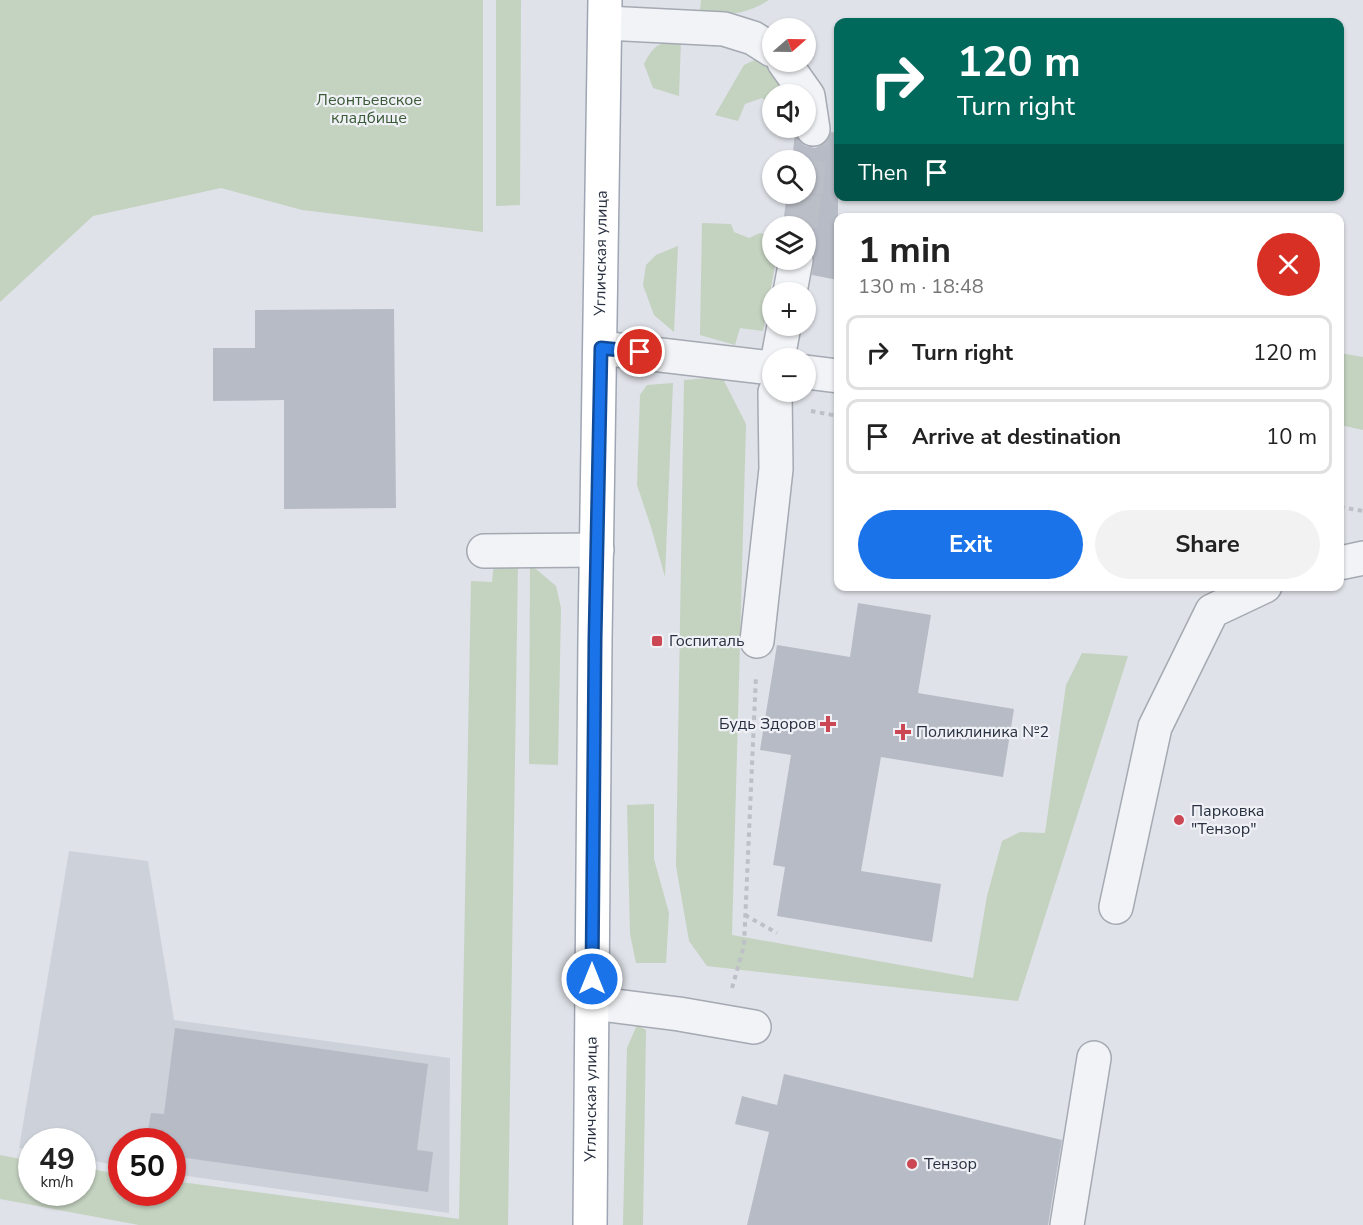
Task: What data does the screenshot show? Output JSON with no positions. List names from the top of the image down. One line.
{"streets":{"main road":["Угличская улица"]},"parks":["Леонтьевское кладбище"],"places":{"transit":["Госпиталь"],"health":["Будь Здоров","Поликлиника №2"],"other":["Парковка \"Тензор\"","Тензор"]},"north":"right","page":{"map_buttons":["+","−"],"turn":["120 m","Turn right"],"then":"Then","heading":["1 min","130 m · 18:48"],"list":[{"name":"Turn right","value":"120 m"},{"name":"Arrive at destination","value":"10 m"}],"buttons":["Exit","Share"],"speed":"49 km/h","limit":"50"}}
